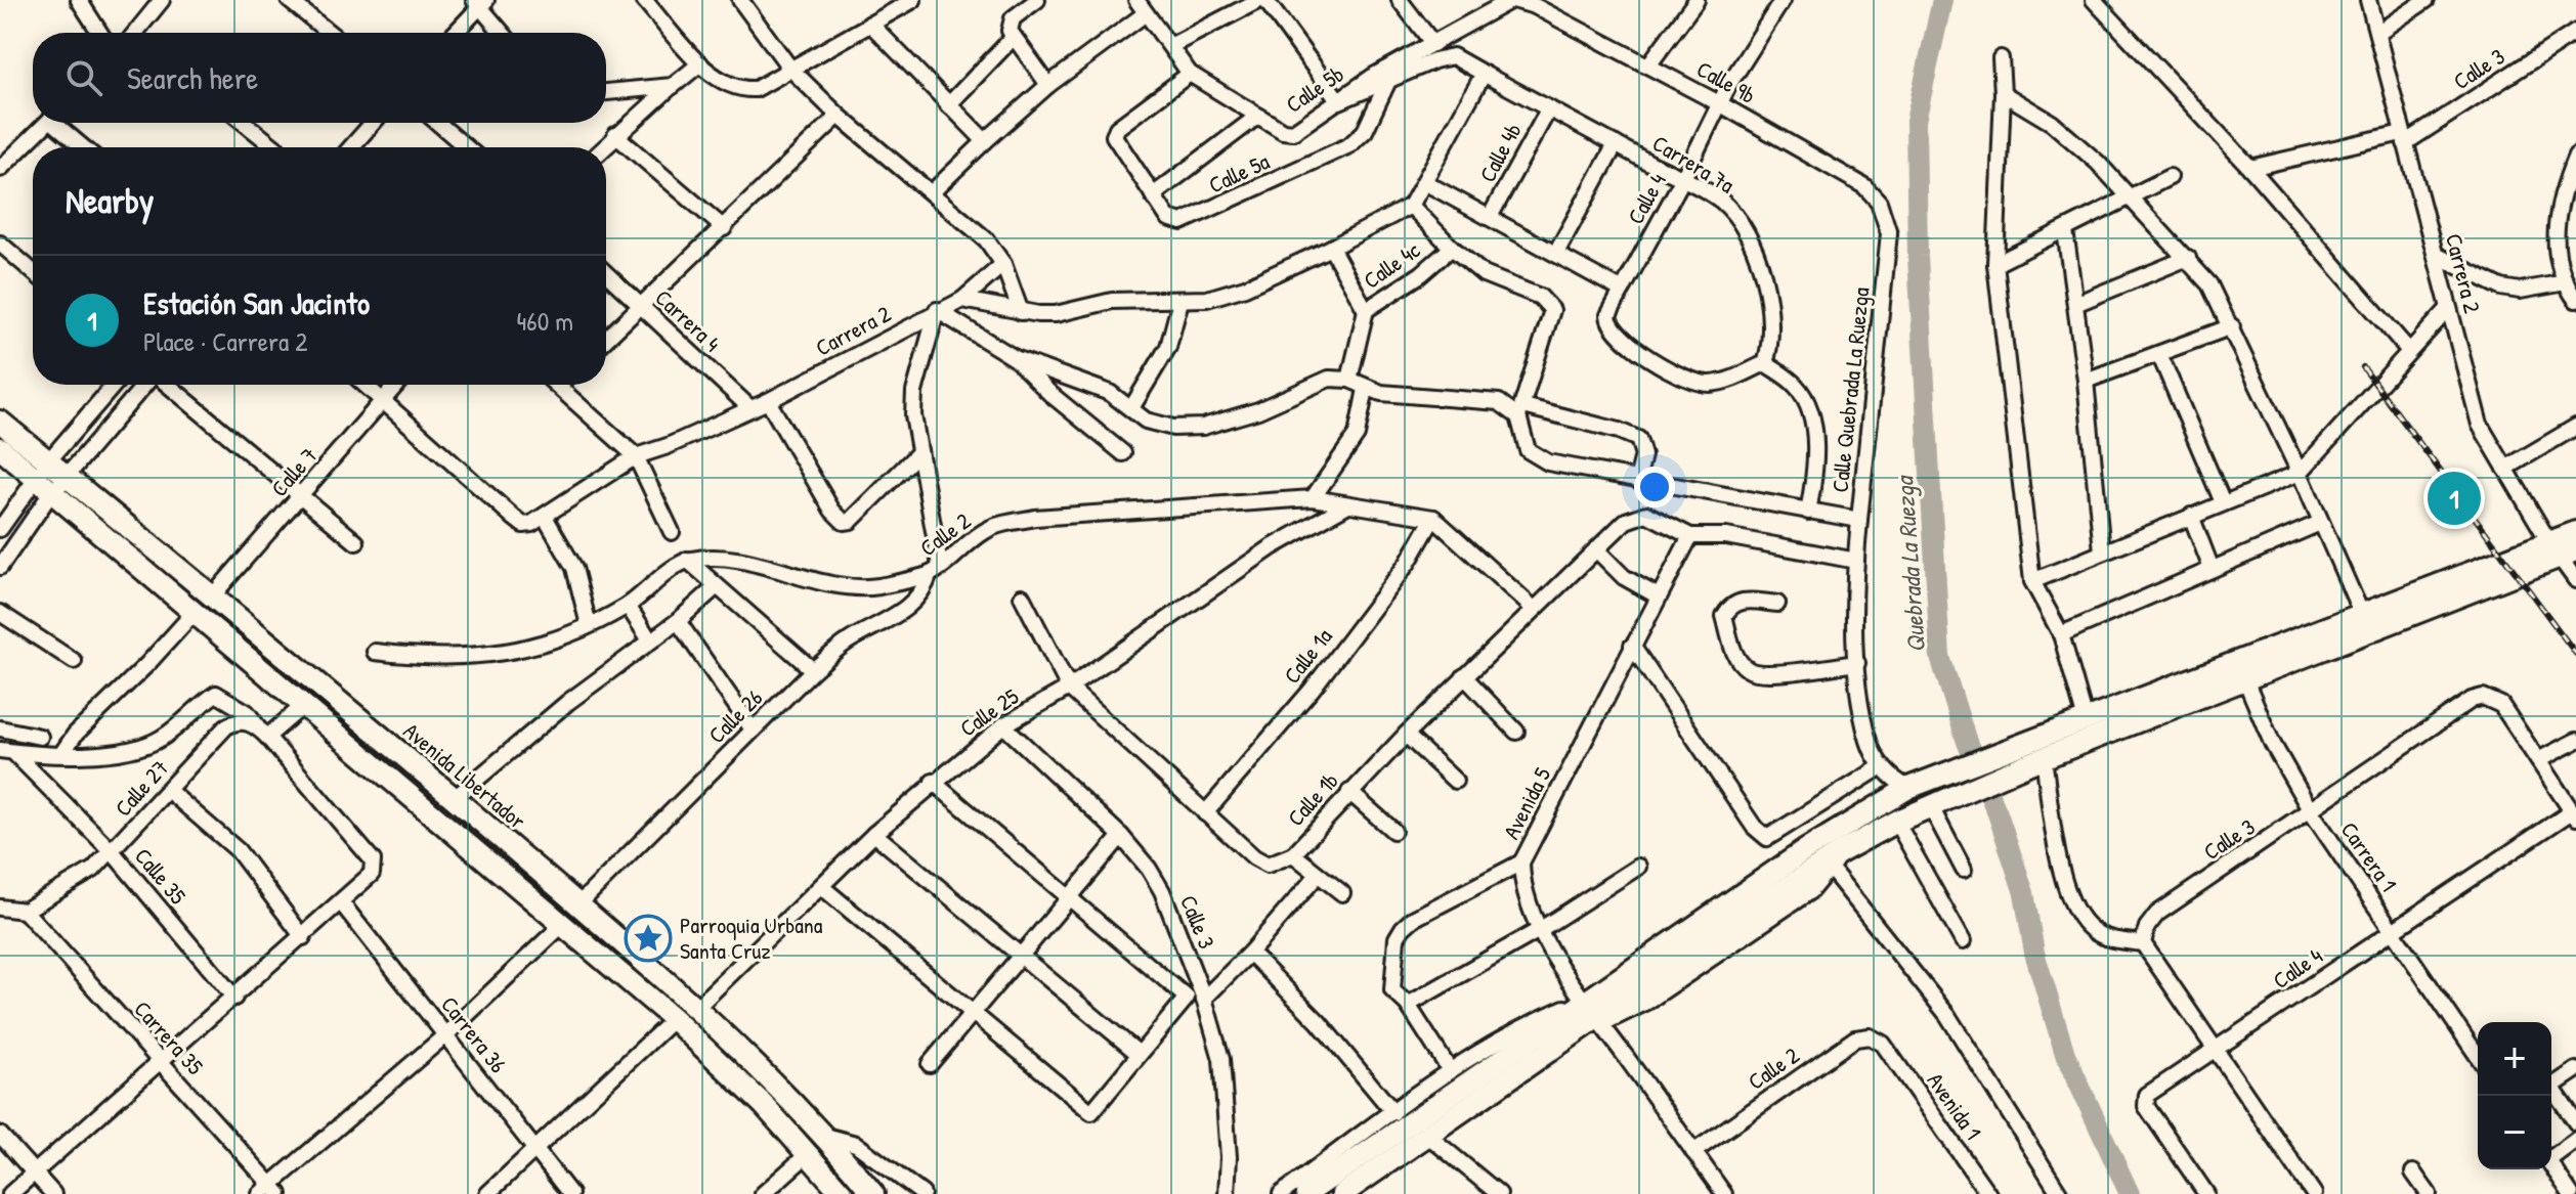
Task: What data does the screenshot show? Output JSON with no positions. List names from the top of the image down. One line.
{"streets":{"main road":["Avenida Libertador"],"street":["Calle 3","Calle 9b","Calle 5b","Calle 4b","Carrera 7a","Calle 5a","Calle 4","Calle 4c","Carrera 2","Carrera 4","Calle Quebrada La Ruezga","Calle 7","Calle 2","Calle 1a","Calle 25","Calle 26","Calle 27","Calle 1b","Avenida 5","Carrera 1","Calle 35","Carrera 36","Carrera 35","Avenida 1"]},"crossings":[["Calle 3","Calle 4"],["Calle 3","Carrera 2"],["Calle 3","Calle 25"],["Calle 3","Carrera 1"],["Calle 9b","Calle 5b"],["Calle 9b","Calle 4"],["Calle 9b","Calle Quebrada La Ruezga"],["Calle 5b","Carrera 7a"],["Calle 5b","Calle 5a"],["Calle 4b","Carrera 7a"],["Carrera 7a","Calle 5a"],["Carrera 7a","Calle 4"],["Calle 4","Carrera 1"],["Carrera 2","Carrera 4"],["Calle 7","Avenida Libertador"],["Calle 2","Calle 1a"],["Calle 2","Calle 25"],["Calle 2","Calle 26"],["Calle 2","Avenida 5"],["Calle 2","Avenida 1"],["Calle 1a","Calle 1b"],["Calle 25","Avenida Libertador"],["Calle 25","Calle 1b"],["Calle 26","Avenida Libertador"],["Calle 27","Calle 35"],["Calle 27","Carrera 35"],["Calle 1b","Avenida 5"]],"water":["Quebrada La Ruezga"],"places":{"place":["Parroquia Urbana Santa Cruz"]},"page":{"search":"Search here","heading":"Nearby","list":[{"mark":"1","name":"Estación San Jacinto","note":"Place · Carrera 2","value":"460 m"}],"pins":"1","map_buttons":["+","−"]}}
